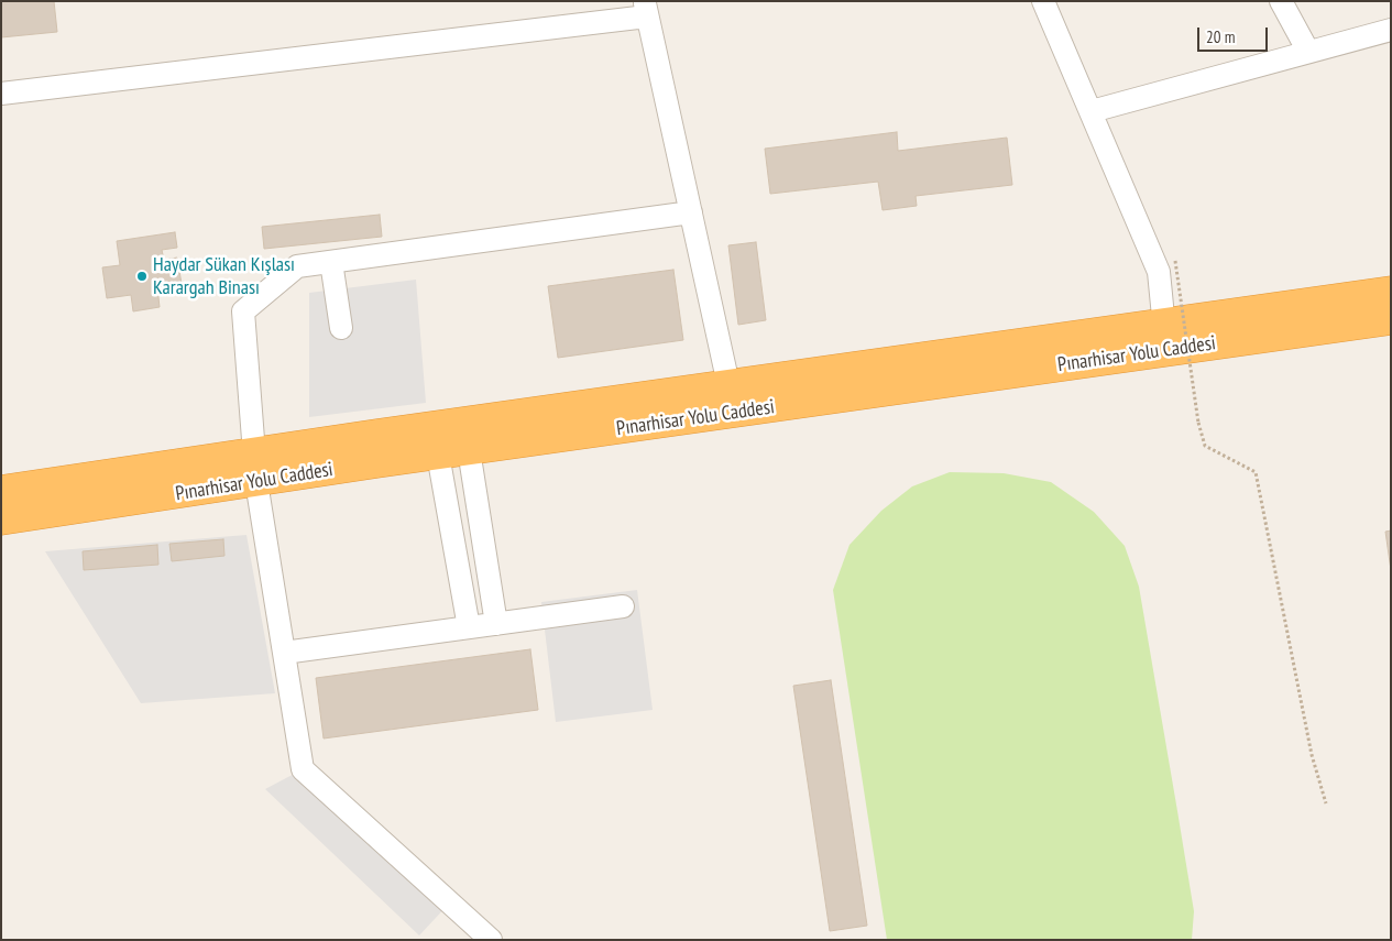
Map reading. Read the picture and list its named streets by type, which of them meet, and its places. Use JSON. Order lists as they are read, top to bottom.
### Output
{
  "streets": {
    "highway": ["Pınarhisar Yolu Caddesi"]
  },
  "places": ["Haydar Sükan Kışlası Karargah Binası"],
  "scale_bar": "20 m"
}
